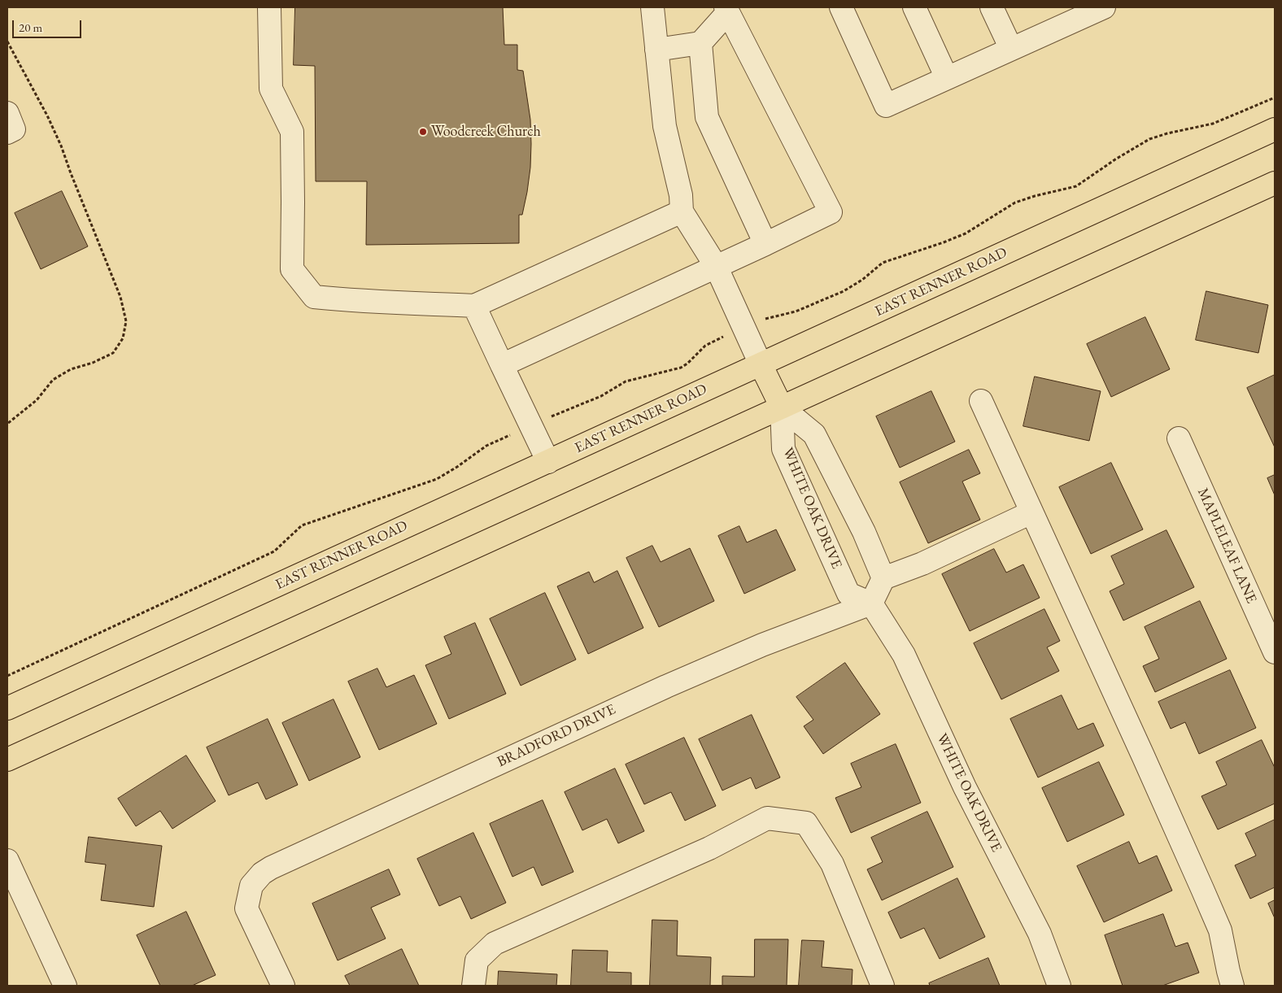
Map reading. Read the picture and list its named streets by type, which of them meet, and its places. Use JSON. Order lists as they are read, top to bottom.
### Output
{
  "streets": {
    "main road": ["EAST RENNER ROAD"],
    "street": ["WHITE OAK DRIVE", "MAPLELEAF LANE", "BRADFORD DRIVE"]
  },
  "crossings": [
    ["WHITE OAK DRIVE", "BRADFORD DRIVE"]
  ],
  "places": ["Woodcreek Church"],
  "scale_bar": "20 m"
}
